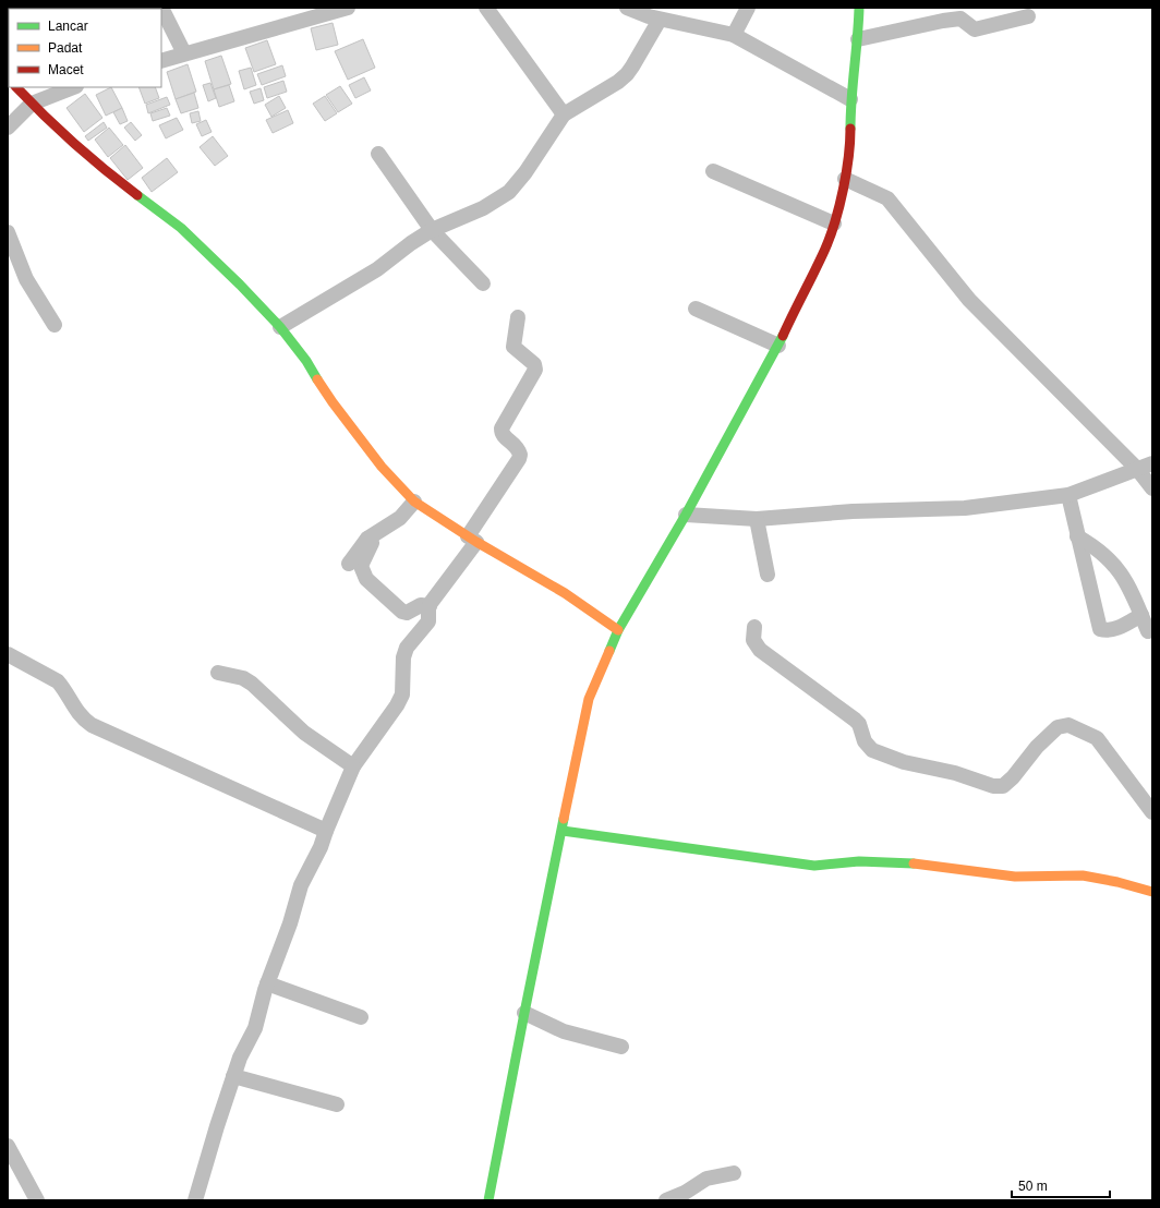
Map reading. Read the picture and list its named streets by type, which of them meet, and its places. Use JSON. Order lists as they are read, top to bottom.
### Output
{
  "legend": ["Lancar", "Padat", "Macet"],
  "scale_bar": "50 m"
}
